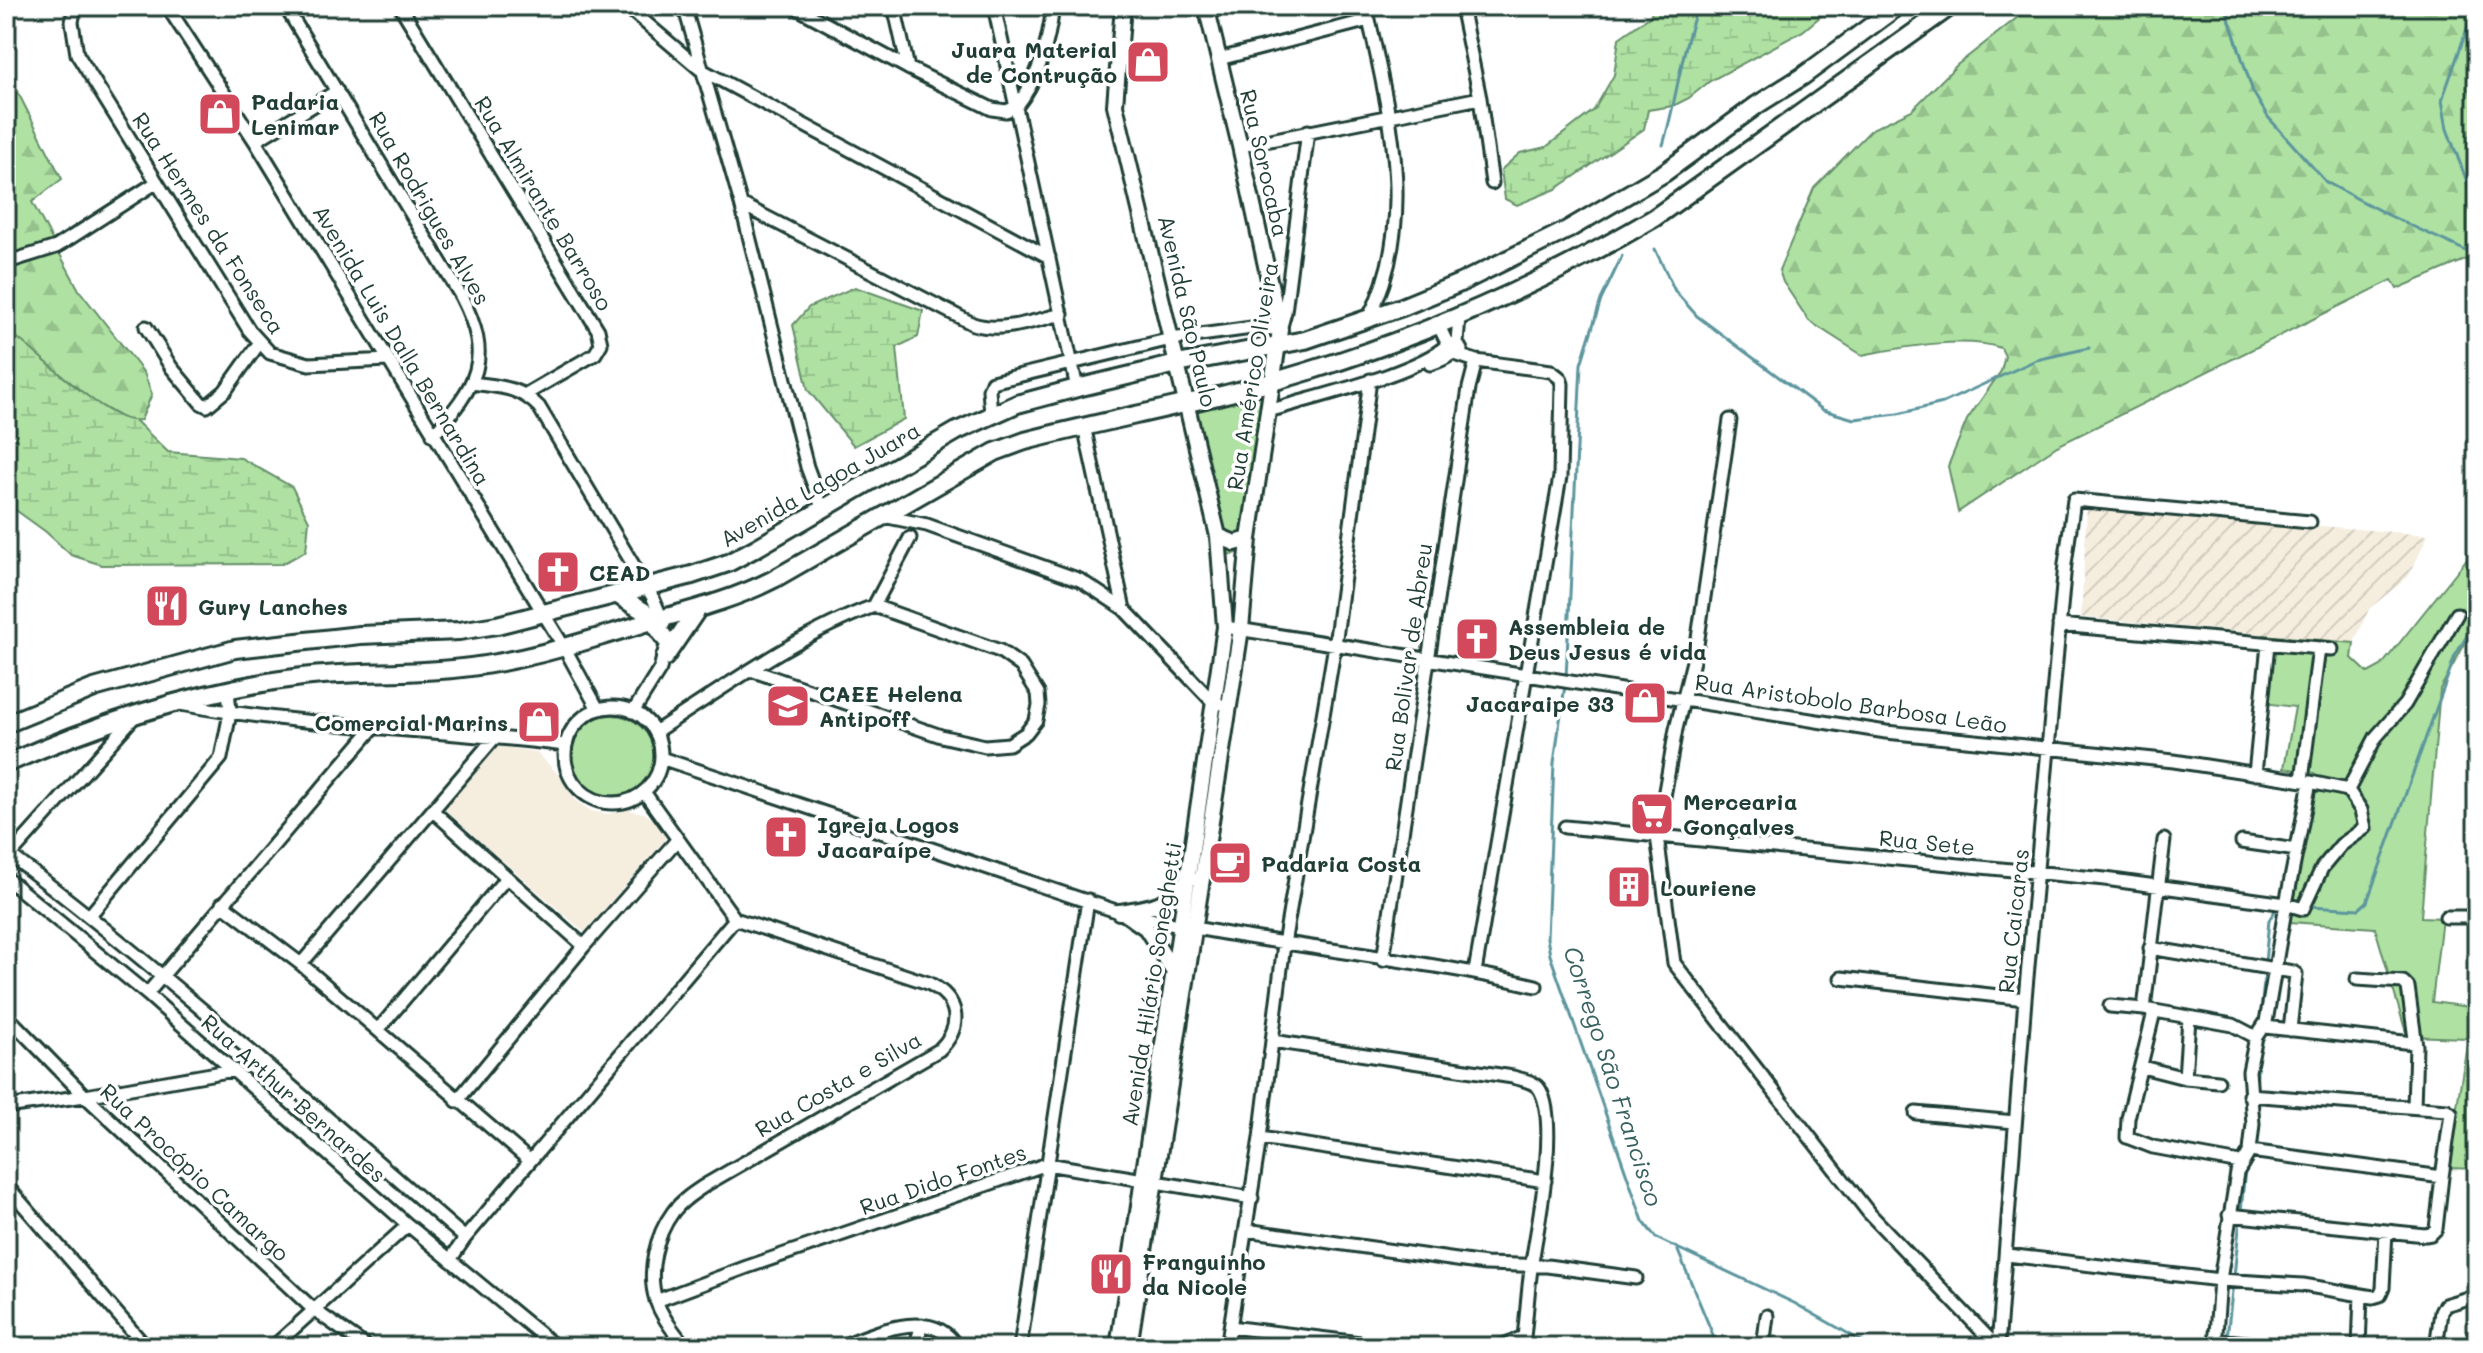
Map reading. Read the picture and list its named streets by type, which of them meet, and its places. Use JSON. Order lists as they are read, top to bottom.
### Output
{
  "streets": {
    "main road": ["Avenida Lagoa Juara"],
    "street": [
      "Rua Sorocaba",
      "Rua Almirante Barroso",
      "Rua Rodrigues Alves",
      "Rua Hermes da Fonseca",
      "Avenida São Paulo",
      "Avenida Luis Dalla Bernardina",
      "Rua Américo Oliveira",
      "Rua Bolivar de Abreu",
      "Rua Aristobolo Barbosa Leão",
      "Rua Sete",
      "Rua Caicaras",
      "Avenida Hilário Soneghetti",
      "Rua Costa e Silva",
      "Rua Arthur Bernardes",
      "Rua Procópio Camargo",
      "Rua Dido Fontes"
    ]
  },
  "crossings": [
    ["Rua Sorocaba", "Rua Américo Oliveira"],
    ["Rua Sorocaba", "Avenida Lagoa Juara"],
    ["Rua Rodrigues Alves", "Avenida Luis Dalla Bernardina"],
    ["Rua Hermes da Fonseca", "Avenida Luis Dalla Bernardina"],
    ["Avenida São Paulo", "Rua Américo Oliveira"],
    ["Avenida São Paulo", "Avenida Lagoa Juara"],
    ["Avenida São Paulo", "Rua Aristobolo Barbosa Leão"],
    ["Avenida São Paulo", "Avenida Hilário Soneghetti"],
    ["Avenida Luis Dalla Bernardina", "Avenida Lagoa Juara"],
    ["Rua Américo Oliveira", "Avenida Lagoa Juara"],
    ["Rua Américo Oliveira", "Rua Aristobolo Barbosa Leão"],
    ["Rua Américo Oliveira", "Avenida Hilário Soneghetti"],
    ["Rua Bolivar de Abreu", "Rua Aristobolo Barbosa Leão"],
    ["Rua Aristobolo Barbosa Leão", "Rua Caicaras"],
    ["Rua Aristobolo Barbosa Leão", "Avenida Hilário Soneghetti"],
    ["Rua Sete", "Rua Caicaras"],
    ["Avenida Hilário Soneghetti", "Rua Dido Fontes"],
    ["Rua Costa e Silva", "Rua Dido Fontes"]
  ],
  "water": ["Corrego São Francisco"],
  "places": {
    "shop": [
      "Juara Material de Contrução",
      "Padaria Lenimar",
      "Jacaraipe 33",
      "Comercial Marins"
    ],
    "church": ["CEAD", "Assembleia de Deus Jesus é vida", "Igreja Logos Jacaraípe"],
    "restaurant": ["Gury Lanches", "Franguinho da Nicole"],
    "school or university": ["CAEE Helena Antipoff"],
    "supermarket": ["Mercearia Gonçalves"],
    "cafe": ["Padaria Costa"],
    "building": ["Louriene"]
  }
}
